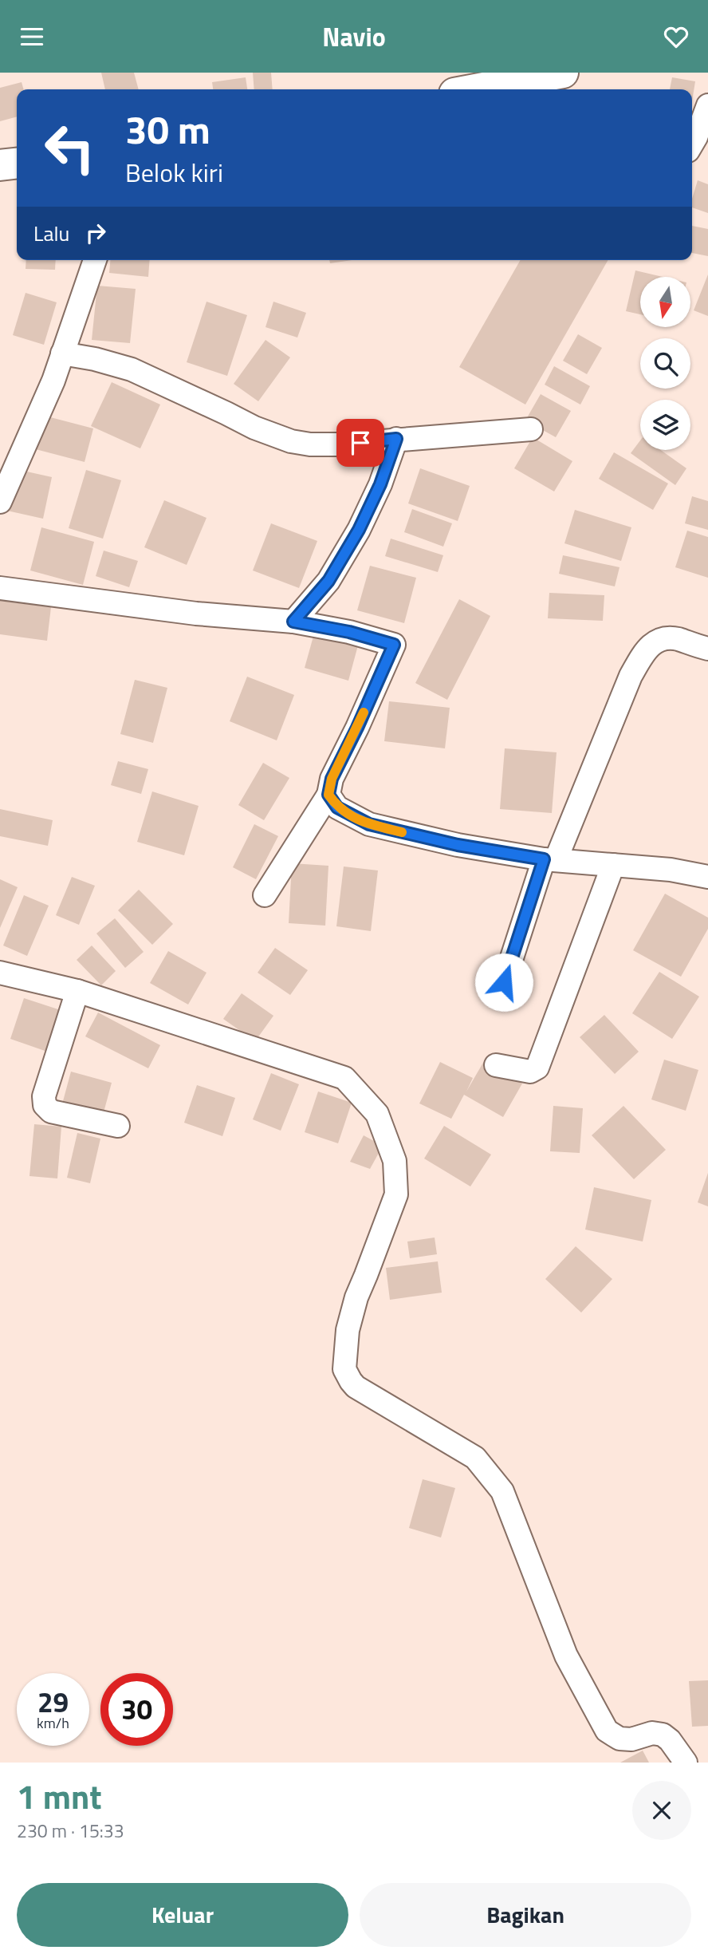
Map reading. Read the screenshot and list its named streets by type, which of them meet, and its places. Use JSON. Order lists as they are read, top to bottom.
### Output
{
  "north": "bottom",
  "page": {
    "header": "Navio",
    "turn": ["30 m", "Belok kiri"],
    "then": "Lalu",
    "speed": "29 km/h",
    "limit": "30",
    "heading": ["1 mnt", "230 m · 15:33"],
    "buttons": ["Keluar", "Bagikan"]
  }
}
